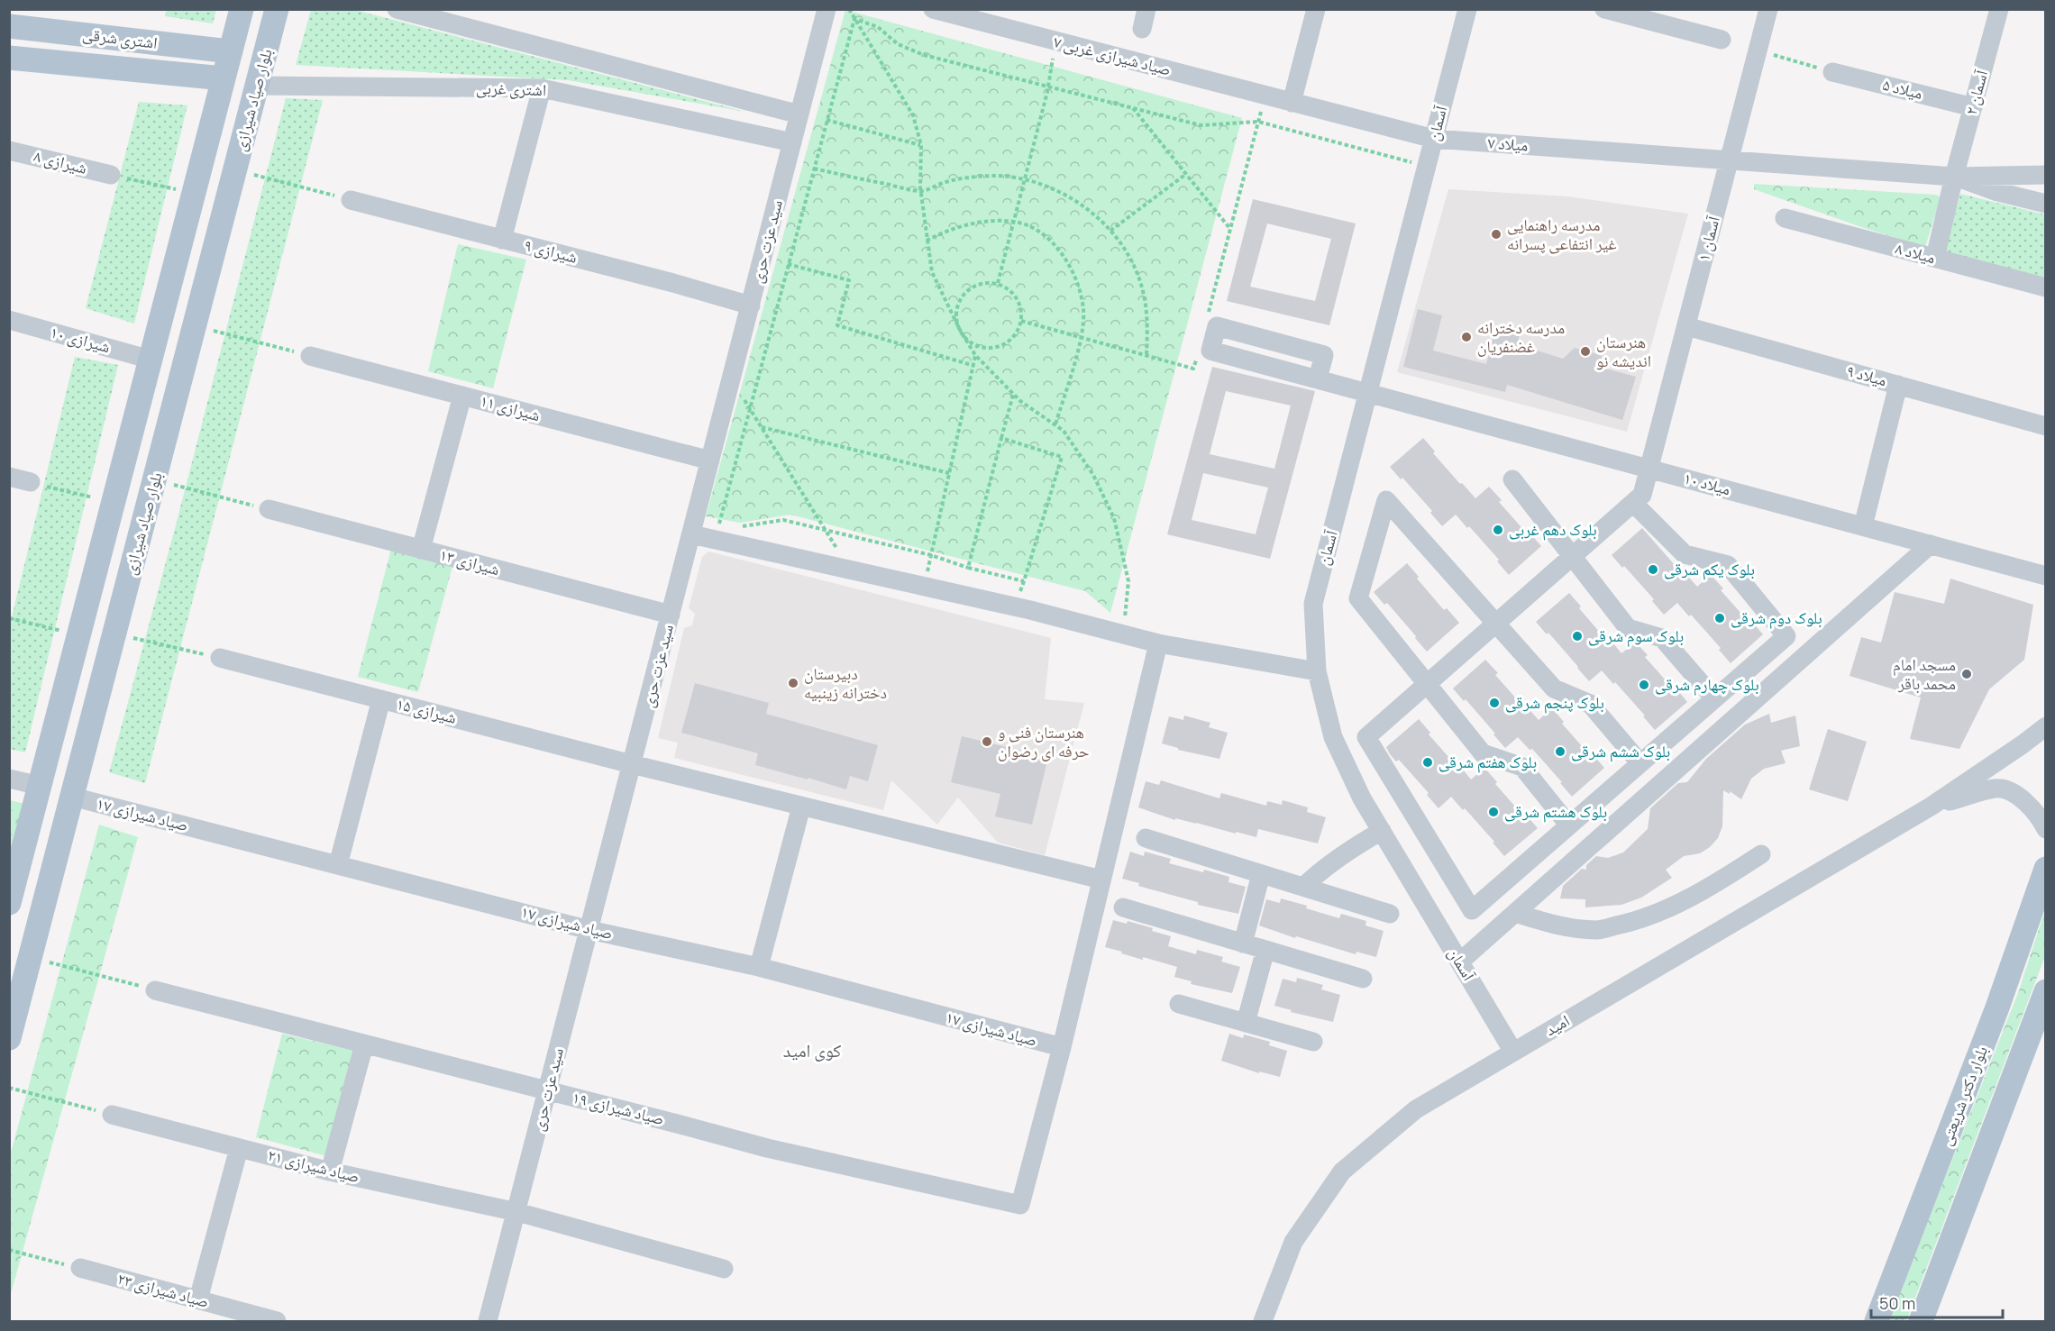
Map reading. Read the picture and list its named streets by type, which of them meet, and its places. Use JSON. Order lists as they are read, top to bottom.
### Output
{
  "streets": {
    "main road": ["اشتری شرقی", "بلوار صیاد شیرازی", "بلوار دکتر شریعتی"],
    "street": [
      "صیاد شیرازی غربی ۷",
      "اشتری غربی",
      "میلاد ۵",
      "آسمان ۲",
      "آسمان",
      "میلاد ۷",
      "شیرازی ۸",
      "آسمان ۱",
      "سید عزت حری",
      "شیرازی ۹",
      "میلاد ۸",
      "شیرازی ۱۰",
      "میلاد ۹",
      "شیرازی ۱۱",
      "میلاد ۱۰",
      "شیرازی ۱۳",
      "شیرازی ۱۵",
      "صیاد شیرازی ۱۷",
      "امید",
      "صیاد شیرازی ۱۹",
      "صیاد شیرازی ۲۱",
      "صیاد شیرازی ۲۳"
    ]
  },
  "crossings": [
    ["اشتری شرقی", "بلوار صیاد شیرازی"],
    ["صیاد شیرازی غربی ۷", "میلاد ۷"],
    ["اشتری غربی", "بلوار صیاد شیرازی"],
    ["اشتری غربی", "سید عزت حری"],
    ["میلاد ۵", "آسمان ۲"],
    ["آسمان ۲", "میلاد ۸"],
    ["بلوار صیاد شیرازی", "شیرازی ۱۰"],
    ["بلوار صیاد شیرازی", "صیاد شیرازی ۱۷"],
    ["آسمان", "میلاد ۷"],
    ["آسمان", "میلاد ۱۰"],
    ["آسمان", "امید"],
    ["میلاد ۷", "آسمان ۱"],
    ["آسمان ۱", "میلاد ۹"],
    ["آسمان ۱", "میلاد ۱۰"],
    ["سید عزت حری", "شیرازی ۹"],
    ["سید عزت حری", "شیرازی ۱۱"],
    ["سید عزت حری", "شیرازی ۱۳"],
    ["سید عزت حری", "شیرازی ۱۵"],
    ["سید عزت حری", "صیاد شیرازی ۱۷"],
    ["سید عزت حری", "صیاد شیرازی ۱۹"],
    ["سید عزت حری", "صیاد شیرازی ۲۱"],
    ["صیاد شیرازی ۱۷", "صیاد شیرازی ۱۹"]
  ],
  "districts": ["کوی امید"],
  "places": [
    "مدرسه راهنمایی غیر انتفاعی پسرانه",
    "مدرسه دخترانه غضنفریان",
    "هنرستان اندیشه نو",
    "بلوک دهم غربی",
    "بلوک یکم شرقی",
    "بلوک دوم شرقی",
    "بلوک سوم شرقی",
    "مسجد امام محمد باقر",
    "دبیرستان دخترانه زینبیه",
    "بلوک چهارم شرقی",
    "بلوک پنجم شرقی",
    "هنرستان فنی و حرفه ای رضوان",
    "بلوک ششم شرقی",
    "بلوک هفتم شرقی",
    "بلوک هشتم شرقی"
  ],
  "scale_bar": "50 m"
}
